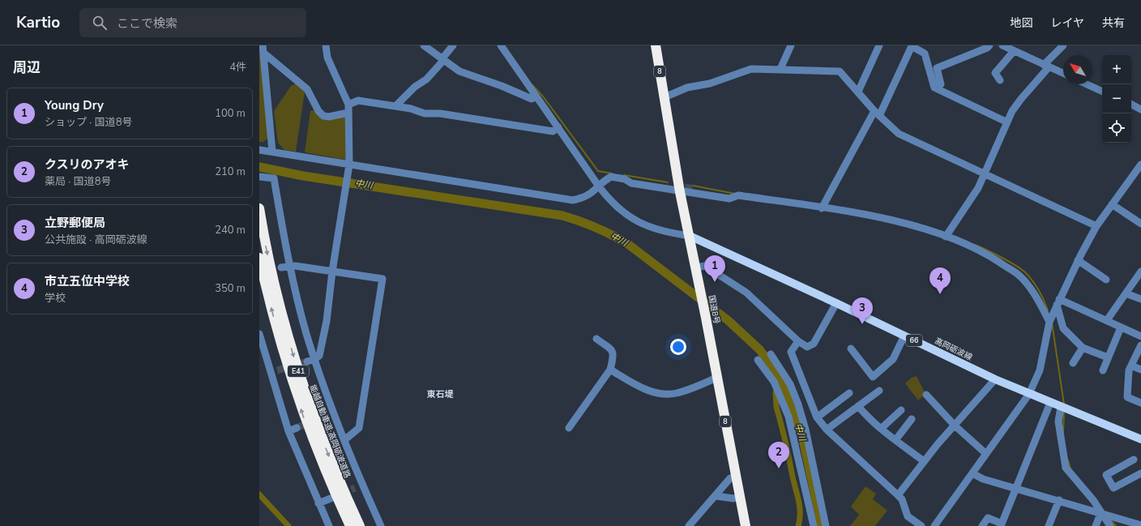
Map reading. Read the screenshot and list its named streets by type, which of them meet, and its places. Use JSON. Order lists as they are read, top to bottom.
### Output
{
  "streets": {
    "highway": [
      "8",
      "国道8号",
      "E41",
      "能越自動車道;高岡砺波道路"
    ],
    "main road": ["66", "高岡砺波線"]
  },
  "crossings": [
    ["国道8号", "高岡砺波線"]
  ],
  "districts": ["東石堤"],
  "water": ["中川"],
  "north": "top left",
  "page": {
    "header": "Kartio",
    "search": "ここで検索",
    "nav": ["地図", "レイヤ", "共有"],
    "heading": ["周辺", "4件"],
    "map_buttons": ["+", "−"],
    "list": [
      {
        "mark": "1",
        "name": "Young Dry",
        "note": "ショップ · 国道8号",
        "value": "100 m"
      },
      {
        "mark": "2",
        "name": "クスリのアオキ",
        "note": "薬局 · 国道8号",
        "value": "210 m"
      },
      {
        "mark": "3",
        "name": "立野郵便局",
        "note": "公共施設 · 高岡砺波線",
        "value": "240 m"
      },
      {
        "mark": "4",
        "name": "市立五位中学校",
        "note": "学校",
        "value": "350 m"
      }
    ],
    "pins": [
      "1",
      "4",
      "3",
      "2"
    ]
  }
}
